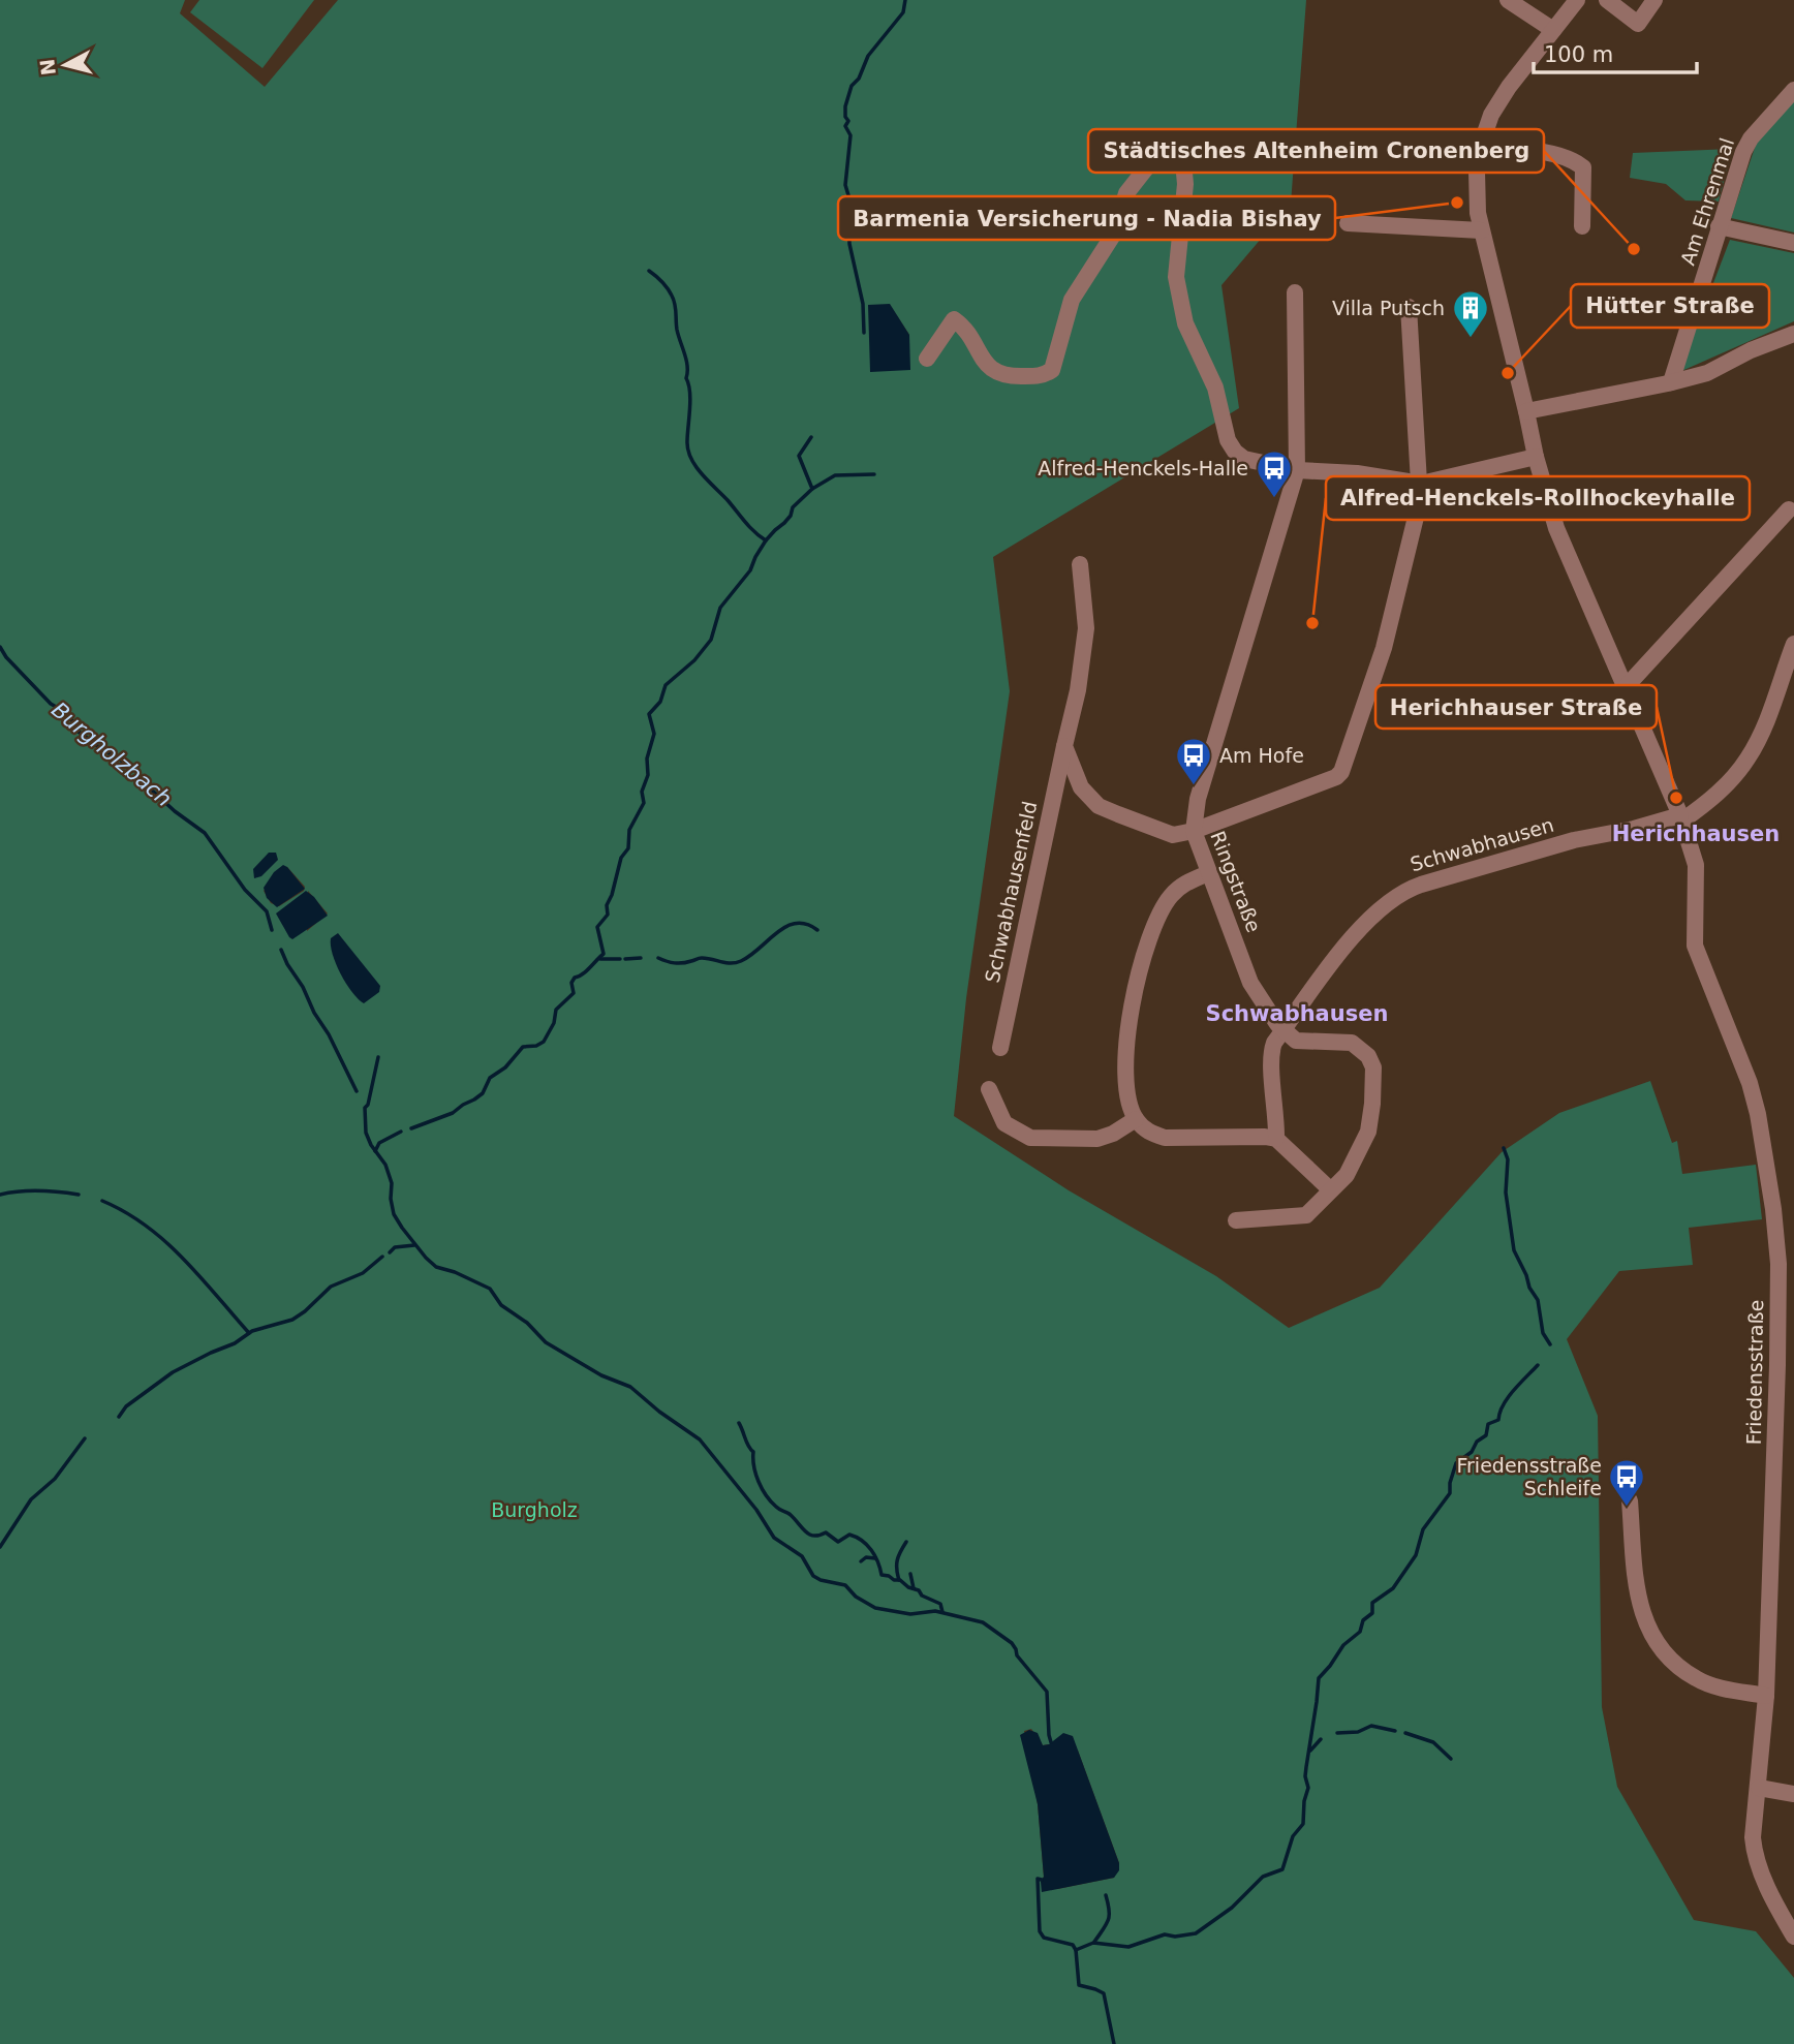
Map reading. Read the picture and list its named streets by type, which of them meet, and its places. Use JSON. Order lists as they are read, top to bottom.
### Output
{
  "streets": {
    "street": [
      "Am Ehrenmal",
      "Schwabhausen",
      "Ringstraße",
      "Schwabhausenfeld",
      "Friedensstraße"
    ]
  },
  "crossings": [
    ["Schwabhausen", "Ringstraße"],
    ["Schwabhausen", "Friedensstraße"]
  ],
  "districts": ["Herichhausen", "Schwabhausen"],
  "water": ["Burgholzbach"],
  "parks": ["Burgholz"],
  "places": {
    "other": [
      "Barmenia Versicherung - Nadia Bishay",
      "Städtisches Altenheim Cronenberg",
      "Hütter Straße",
      "Alfred-Henckels-Rollhockeyhalle",
      "Herichhauser Straße"
    ],
    "building": ["Villa Putsch"],
    "bus stop": ["Alfred-Henckels-Halle", "Am Hofe", "Friedensstraße Schleife"]
  },
  "scale_bar": "100 m",
  "north": "left"
}
